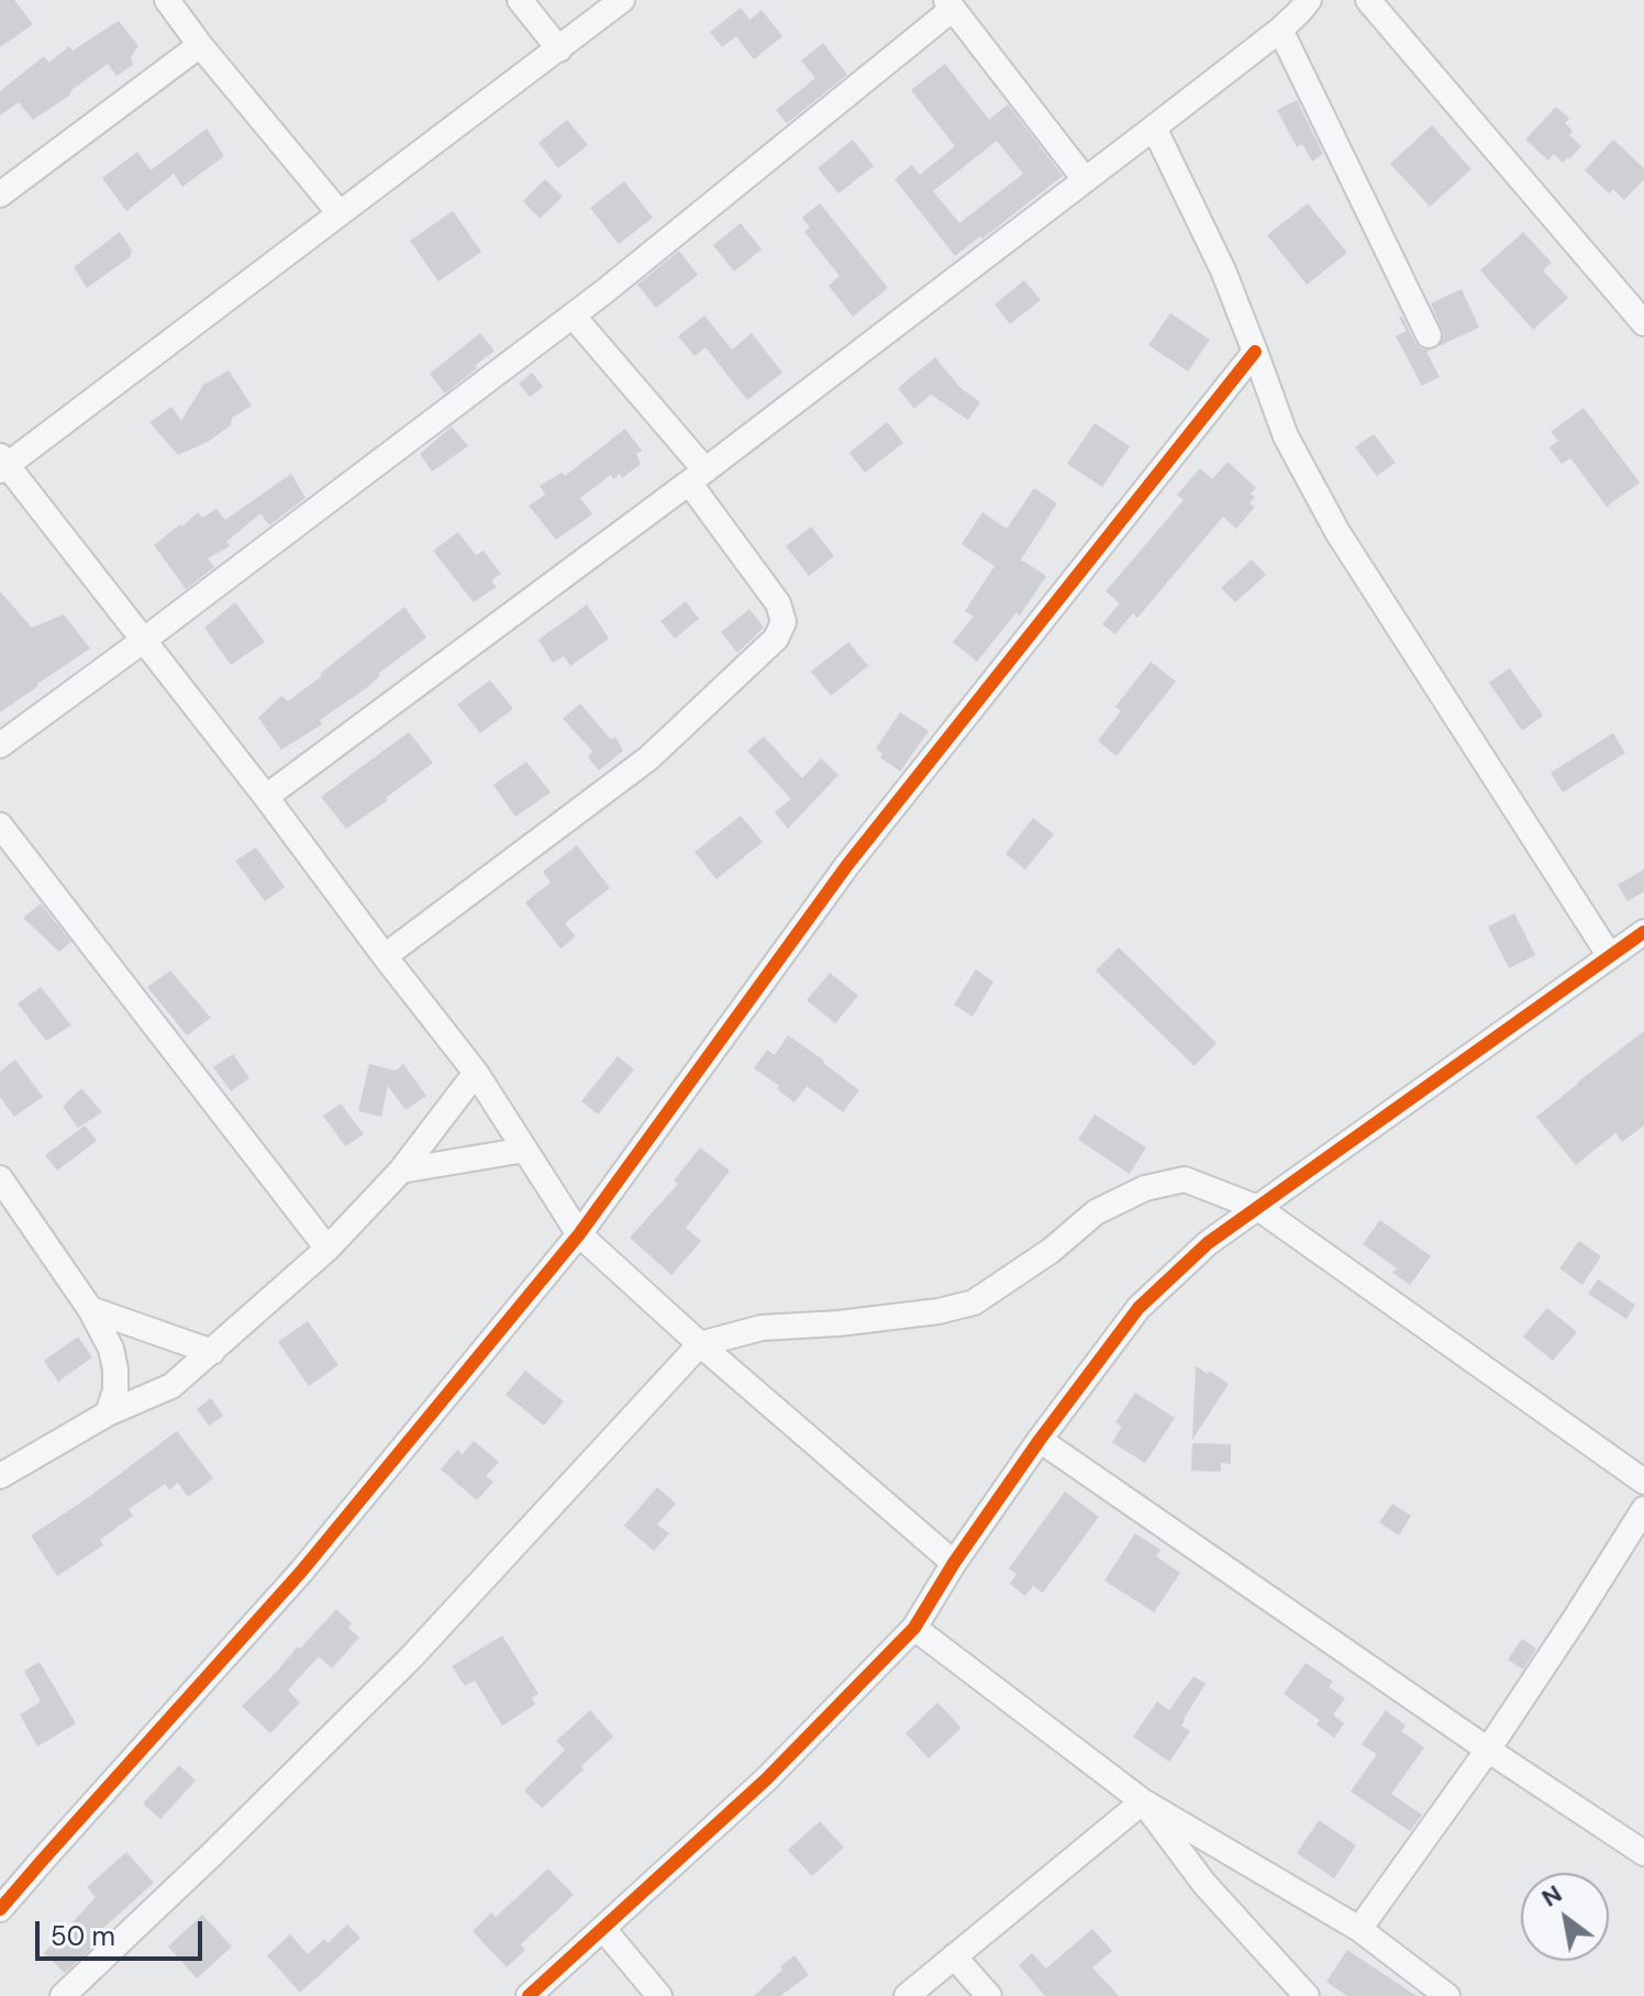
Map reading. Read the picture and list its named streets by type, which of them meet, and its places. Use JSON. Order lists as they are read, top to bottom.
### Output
{
  "scale_bar": "50 m",
  "north": "top left"
}
